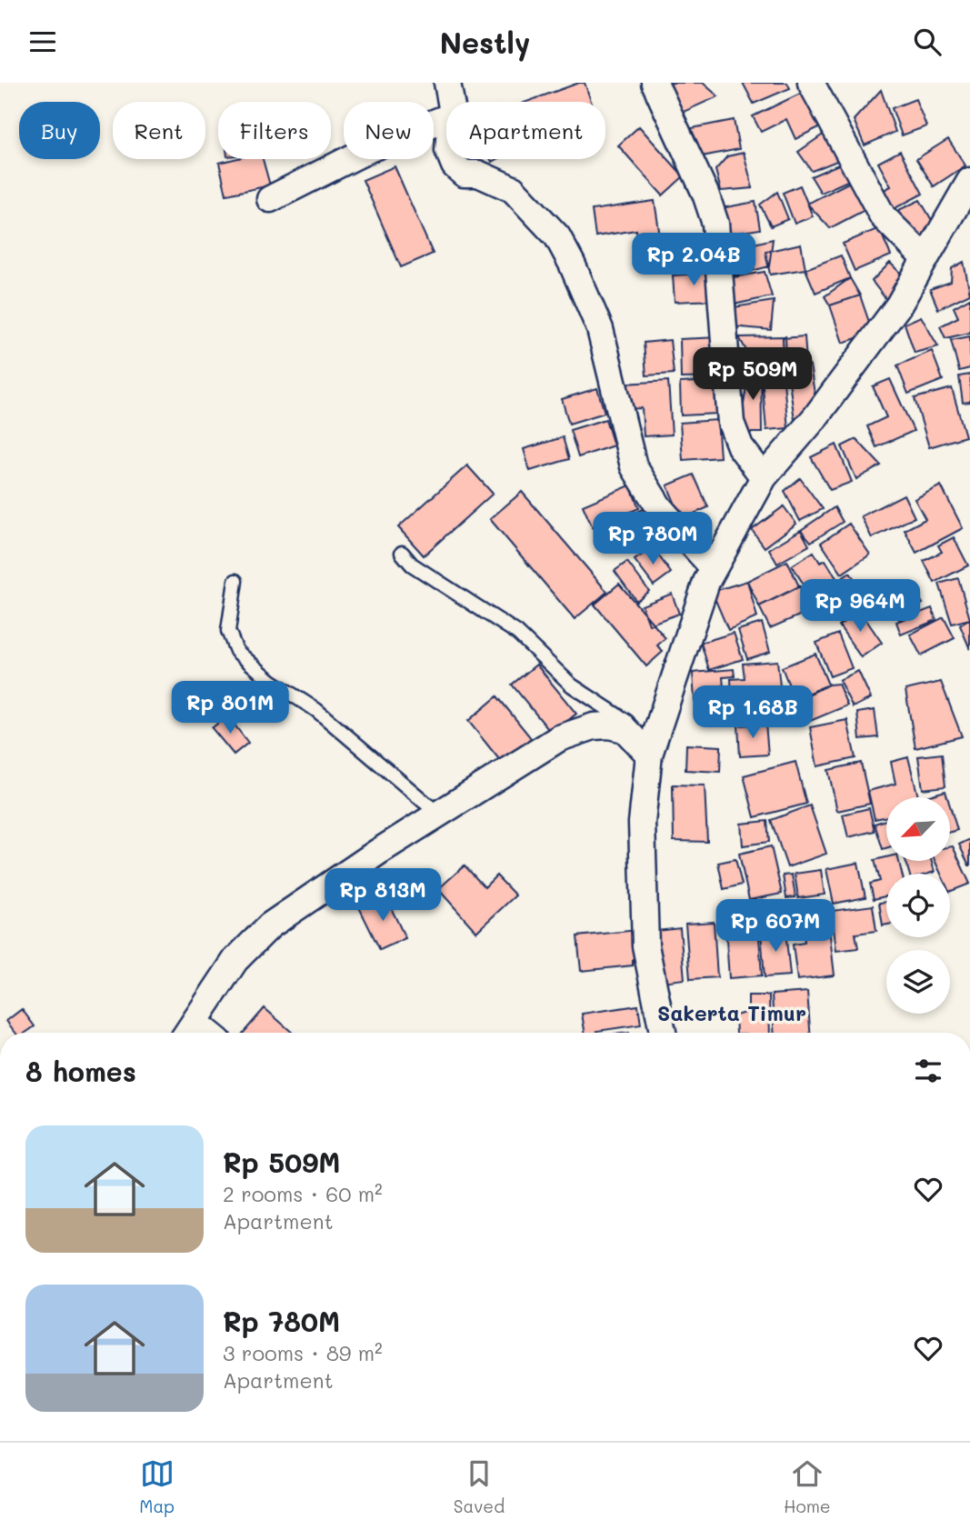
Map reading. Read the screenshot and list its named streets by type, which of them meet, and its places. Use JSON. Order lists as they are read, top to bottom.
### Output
{
  "districts": ["Sakerta Timur"],
  "north": "bottom left",
  "page": {
    "header": "Nestly",
    "chip": [
      "Buy",
      "Rent",
      "Filters",
      "New",
      "Apartment"
    ],
    "price": [
      "Rp 2.04B",
      "Rp 509M",
      "Rp 780M",
      "Rp 964M",
      "Rp 801M",
      "Rp 1.68B",
      "Rp 813M",
      "Rp 607M"
    ],
    "heading": "8 homes",
    "list": [
      {
        "name": "Rp 509M",
        "note": "2 rooms · 60 m² · Apartment"
      },
      {
        "name": "Rp 780M",
        "note": "3 rooms · 89 m² · Apartment"
      }
    ],
    "tabs": ["Map", "Saved", "Home"]
  }
}
